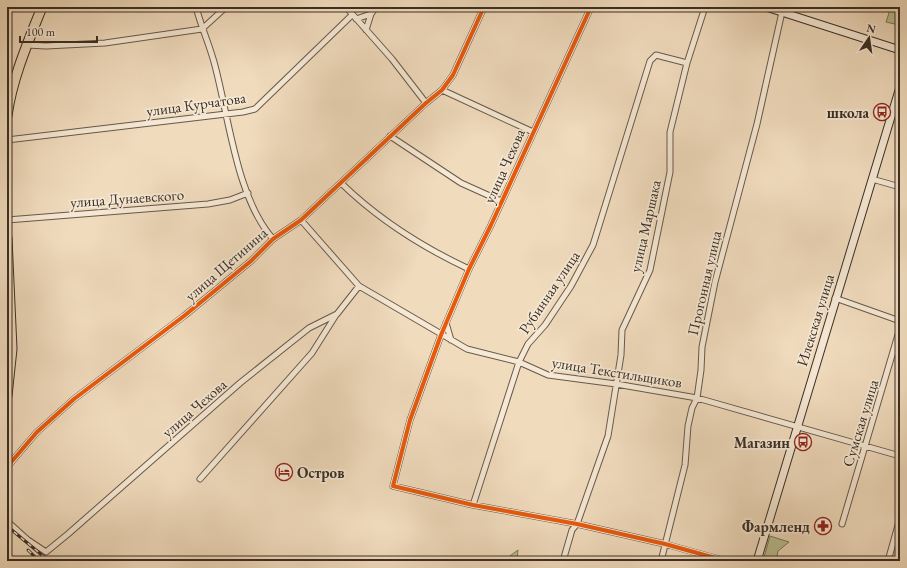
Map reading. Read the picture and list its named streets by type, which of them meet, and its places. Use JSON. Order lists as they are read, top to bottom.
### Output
{
  "streets": {
    "street": [
      "улица Курчатова",
      "улица Чехова",
      "улица Дунаевского",
      "улица Маршака",
      "улица Щетинина",
      "Прогонная улица",
      "Рубинная улица",
      "Илекская улица",
      "улица Текстильщиков",
      "Сумская улица"
    ]
  },
  "crossings": [
    ["улица Чехова", "Рубинная улица"],
    ["улица Чехова", "улица Текстильщиков"],
    ["улица Маршака", "Рубинная улица"],
    ["улица Маршака", "улица Текстильщиков"],
    ["улица Щетинина", "улица Текстильщиков"],
    ["Прогонная улица", "улица Текстильщиков"],
    ["Рубинная улица", "улица Текстильщиков"],
    ["Илекская улица", "улица Текстильщиков"],
    ["улица Текстильщиков", "Сумская улица"]
  ],
  "places": {
    "bus stop": ["школа", "Магазин"],
    "hotel": ["Остров"],
    "pharmacy": ["Фармленд"]
  },
  "scale_bar": "100 m",
  "north": "top"
}
